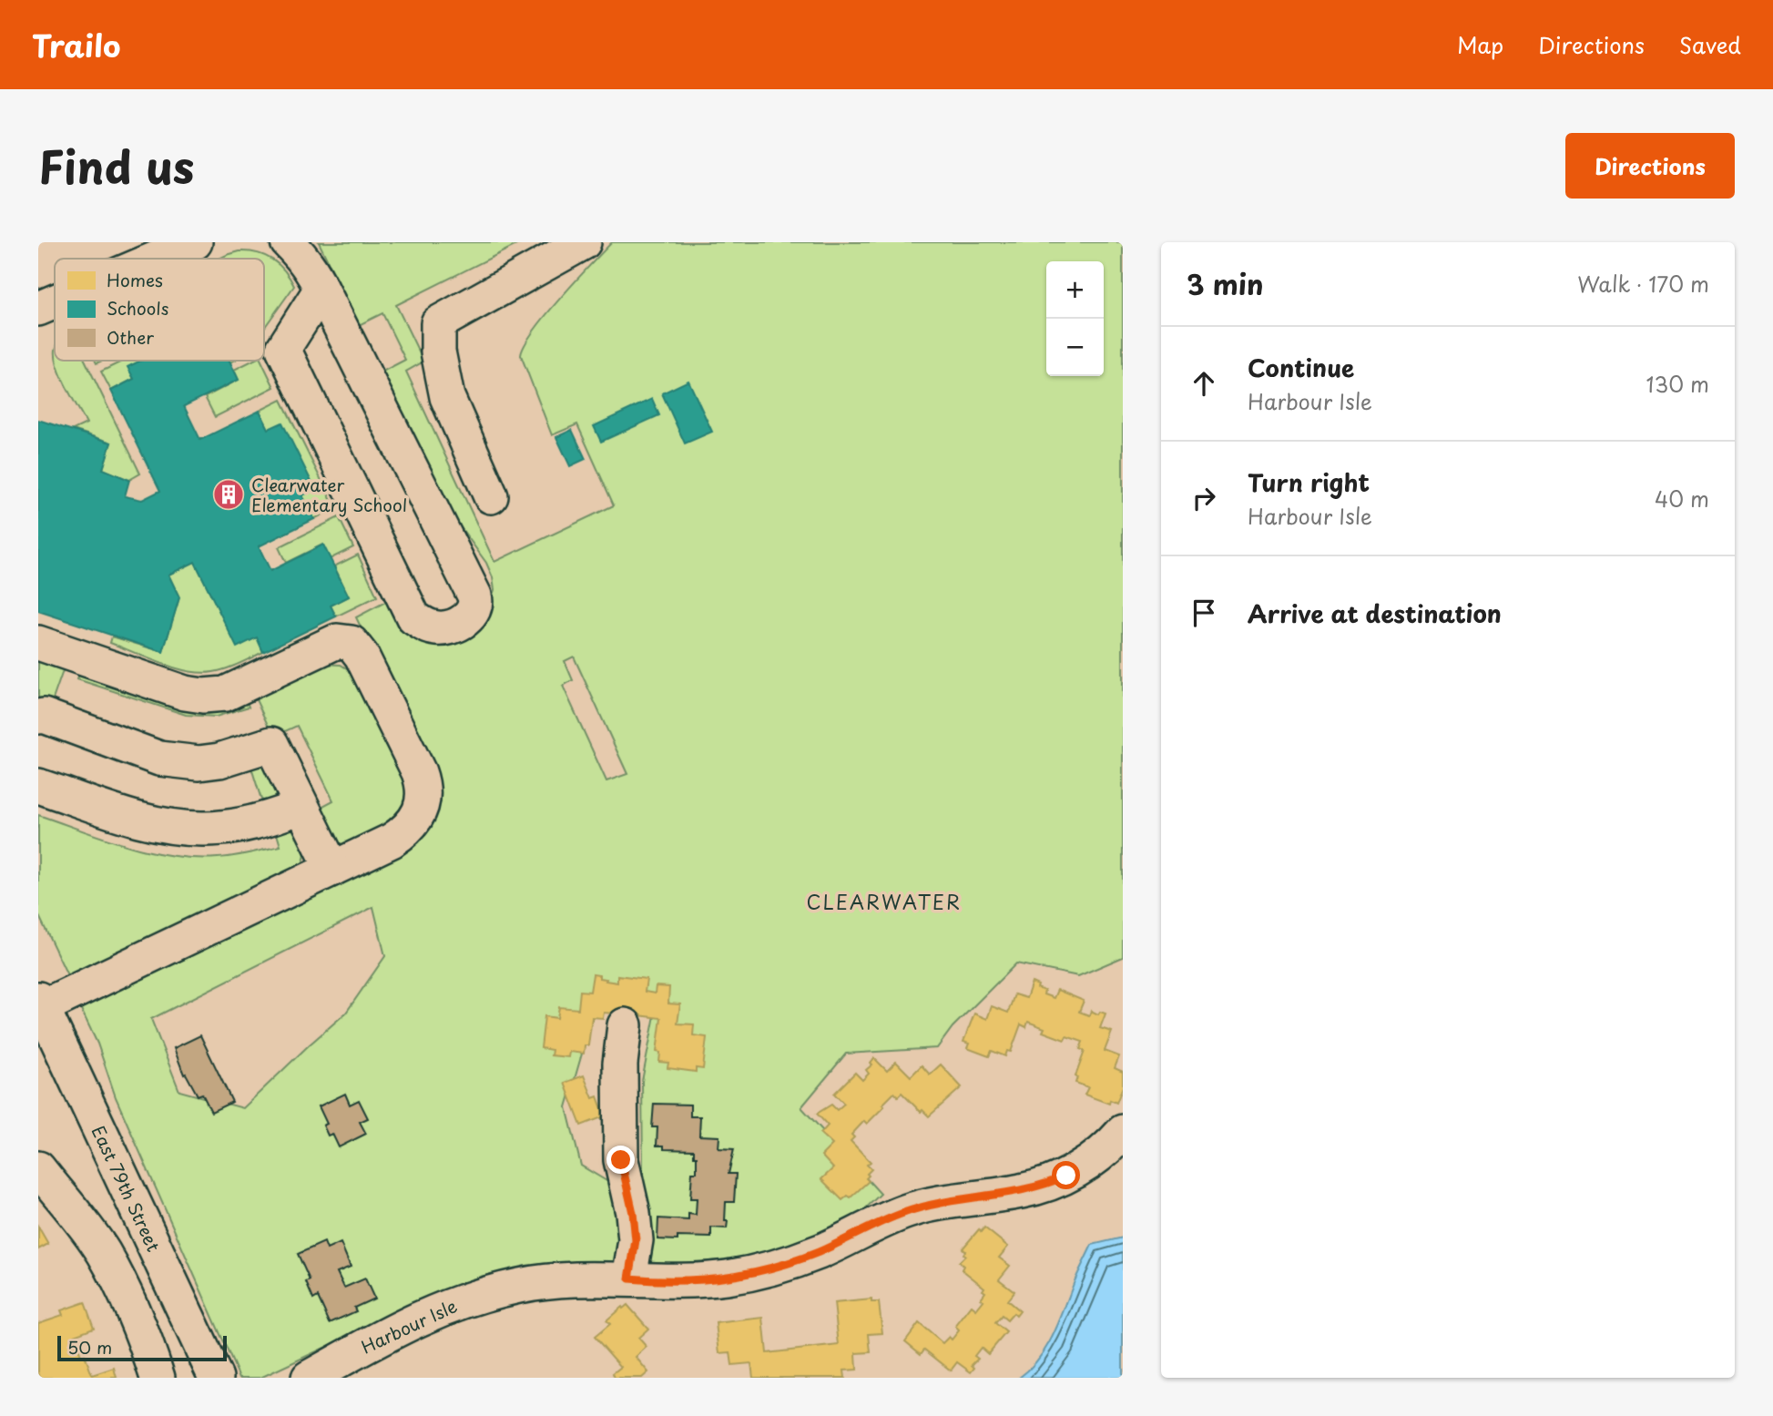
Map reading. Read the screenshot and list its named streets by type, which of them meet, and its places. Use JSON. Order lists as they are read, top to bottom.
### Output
{
  "streets": {
    "street": ["East 79th Street", "Harbour Isle"]
  },
  "districts": ["CLEARWATER"],
  "places": {
    "building": ["Clearwater Elementary School"]
  },
  "legend": ["Homes", "Schools", "Other"],
  "scale_bar": "50 m",
  "page": {
    "header": "Trailo",
    "nav": ["Map", "Directions", "Saved"],
    "title": "Find us",
    "buttons": "Directions",
    "heading": ["3 min", "Walk · 170 m"],
    "map_buttons": ["+", "−"],
    "list": [
      ["Continue", "Harbour Isle", "130 m"],
      ["Turn right", "Harbour Isle", "40 m"],
      "Arrive at destination"
    ],
    "scale": "50 m"
  }
}
